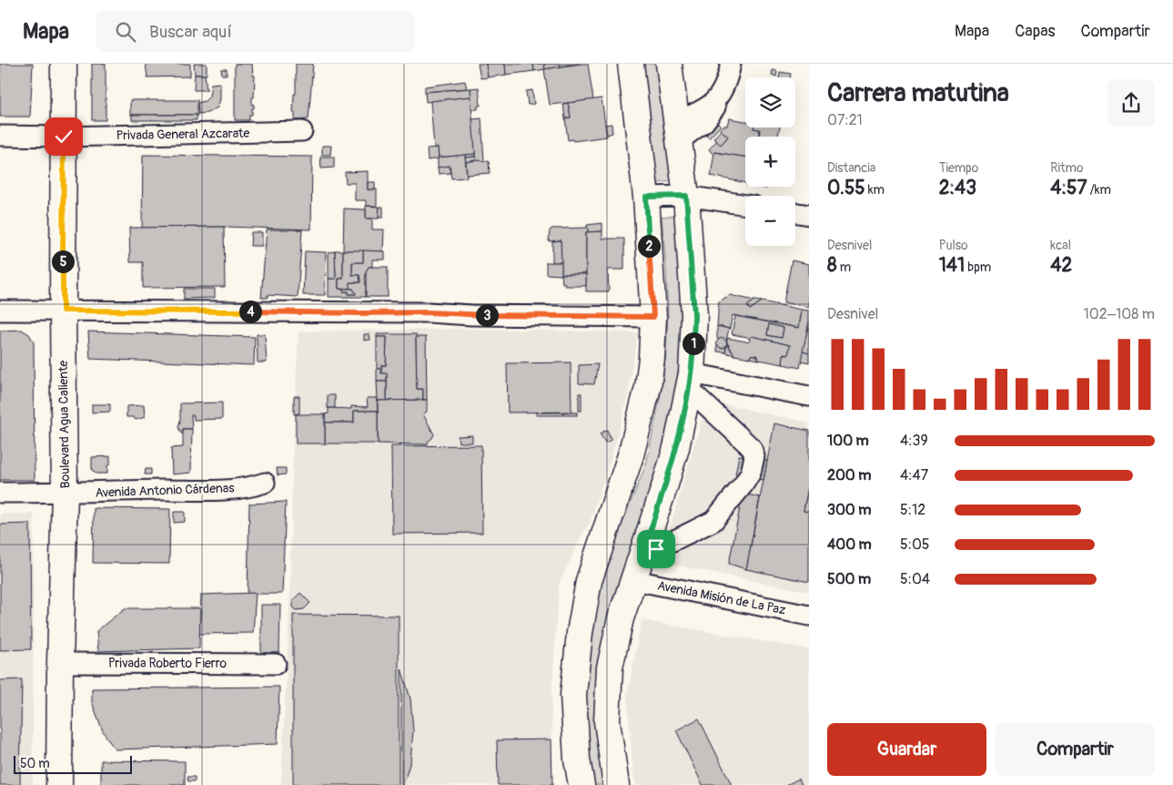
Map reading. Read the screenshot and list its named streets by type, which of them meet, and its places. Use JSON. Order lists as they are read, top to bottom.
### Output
{
  "streets": {
    "main road": ["Boulevard Agua Caliente"],
    "street": [
      "Privada General Azcarate",
      "Avenida Antonio Cárdenas",
      "Avenida Misión de La Paz",
      "Privada Roberto Fierro"
    ]
  },
  "crossings": [
    ["Privada General Azcarate", "Boulevard Agua Caliente"],
    ["Boulevard Agua Caliente", "Avenida Antonio Cárdenas"],
    ["Boulevard Agua Caliente", "Privada Roberto Fierro"]
  ],
  "scale_bar": "50 m",
  "page": {
    "header": "Mapa",
    "search": "Buscar aquí",
    "nav": ["Mapa", "Capas", "Compartir"],
    "heading": ["Carrera matutina", "07:21"],
    "map_buttons": ["+", "−"],
    "stats": [
      ["Distancia", "0.55 km"],
      ["Tiempo", "2:43"],
      ["Ritmo", "4:57 /km"],
      ["Desnivel", "8 m"],
      ["Pulso", "141 bpm"],
      ["kcal", "42"]
    ],
    "pins": [
      "2",
      "5",
      "4",
      "3",
      "1"
    ],
    "chart": ["Desnivel", "102–108 m"],
    "list": [
      {
        "name": "100 m",
        "note": "4:39"
      },
      {
        "name": "200 m",
        "note": "4:47"
      },
      {
        "name": "300 m",
        "note": "5:12"
      },
      {
        "name": "400 m",
        "note": "5:05"
      },
      {
        "name": "500 m",
        "note": "5:04"
      }
    ],
    "buttons": ["Guardar", "Compartir"],
    "scale": "50 m"
  }
}
